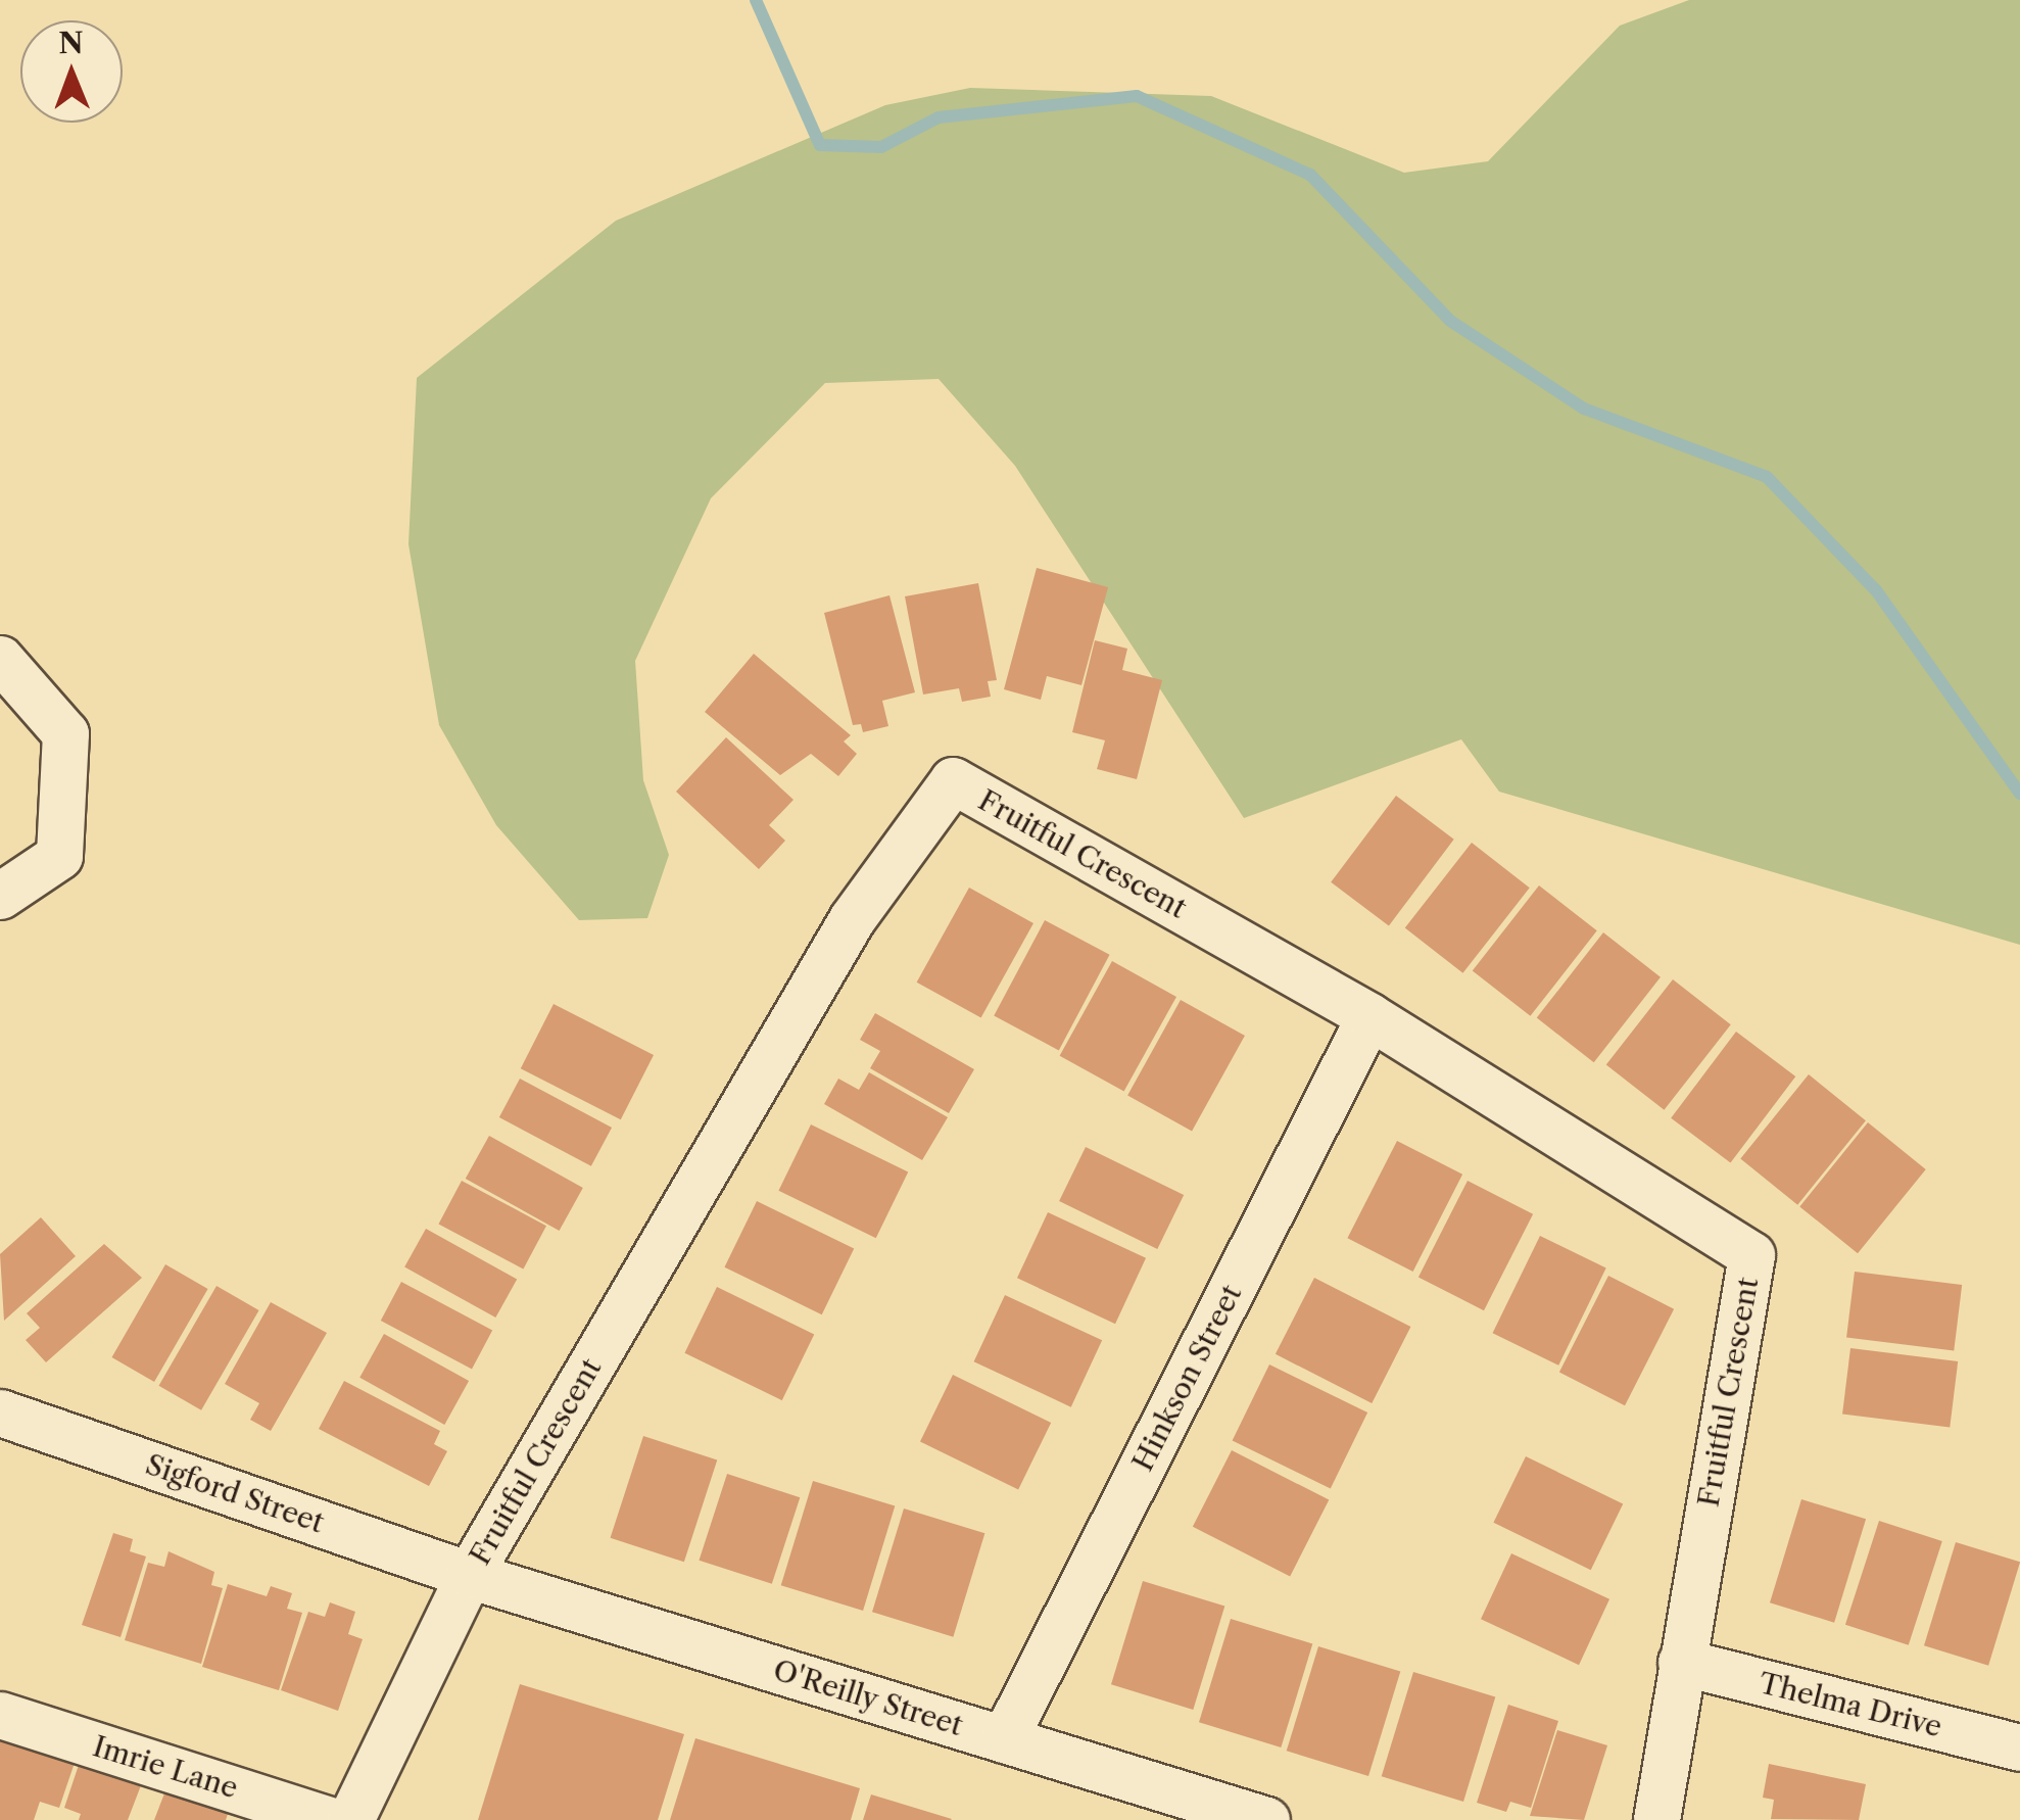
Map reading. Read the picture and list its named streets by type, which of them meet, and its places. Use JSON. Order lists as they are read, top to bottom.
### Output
{
  "streets": {
    "street": [
      "Fruitful Crescent",
      "Hinkson Street",
      "Sigford Street",
      "O'Reilly Street",
      "Thelma Drive",
      "Imrie Lane"
    ]
  },
  "crossings": [
    ["Fruitful Crescent", "Hinkson Street"],
    ["Fruitful Crescent", "Sigford Street"],
    ["Fruitful Crescent", "O'Reilly Street"],
    ["Fruitful Crescent", "Thelma Drive"],
    ["Hinkson Street", "O'Reilly Street"],
    ["Sigford Street", "O'Reilly Street"]
  ],
  "north": "top"
}
